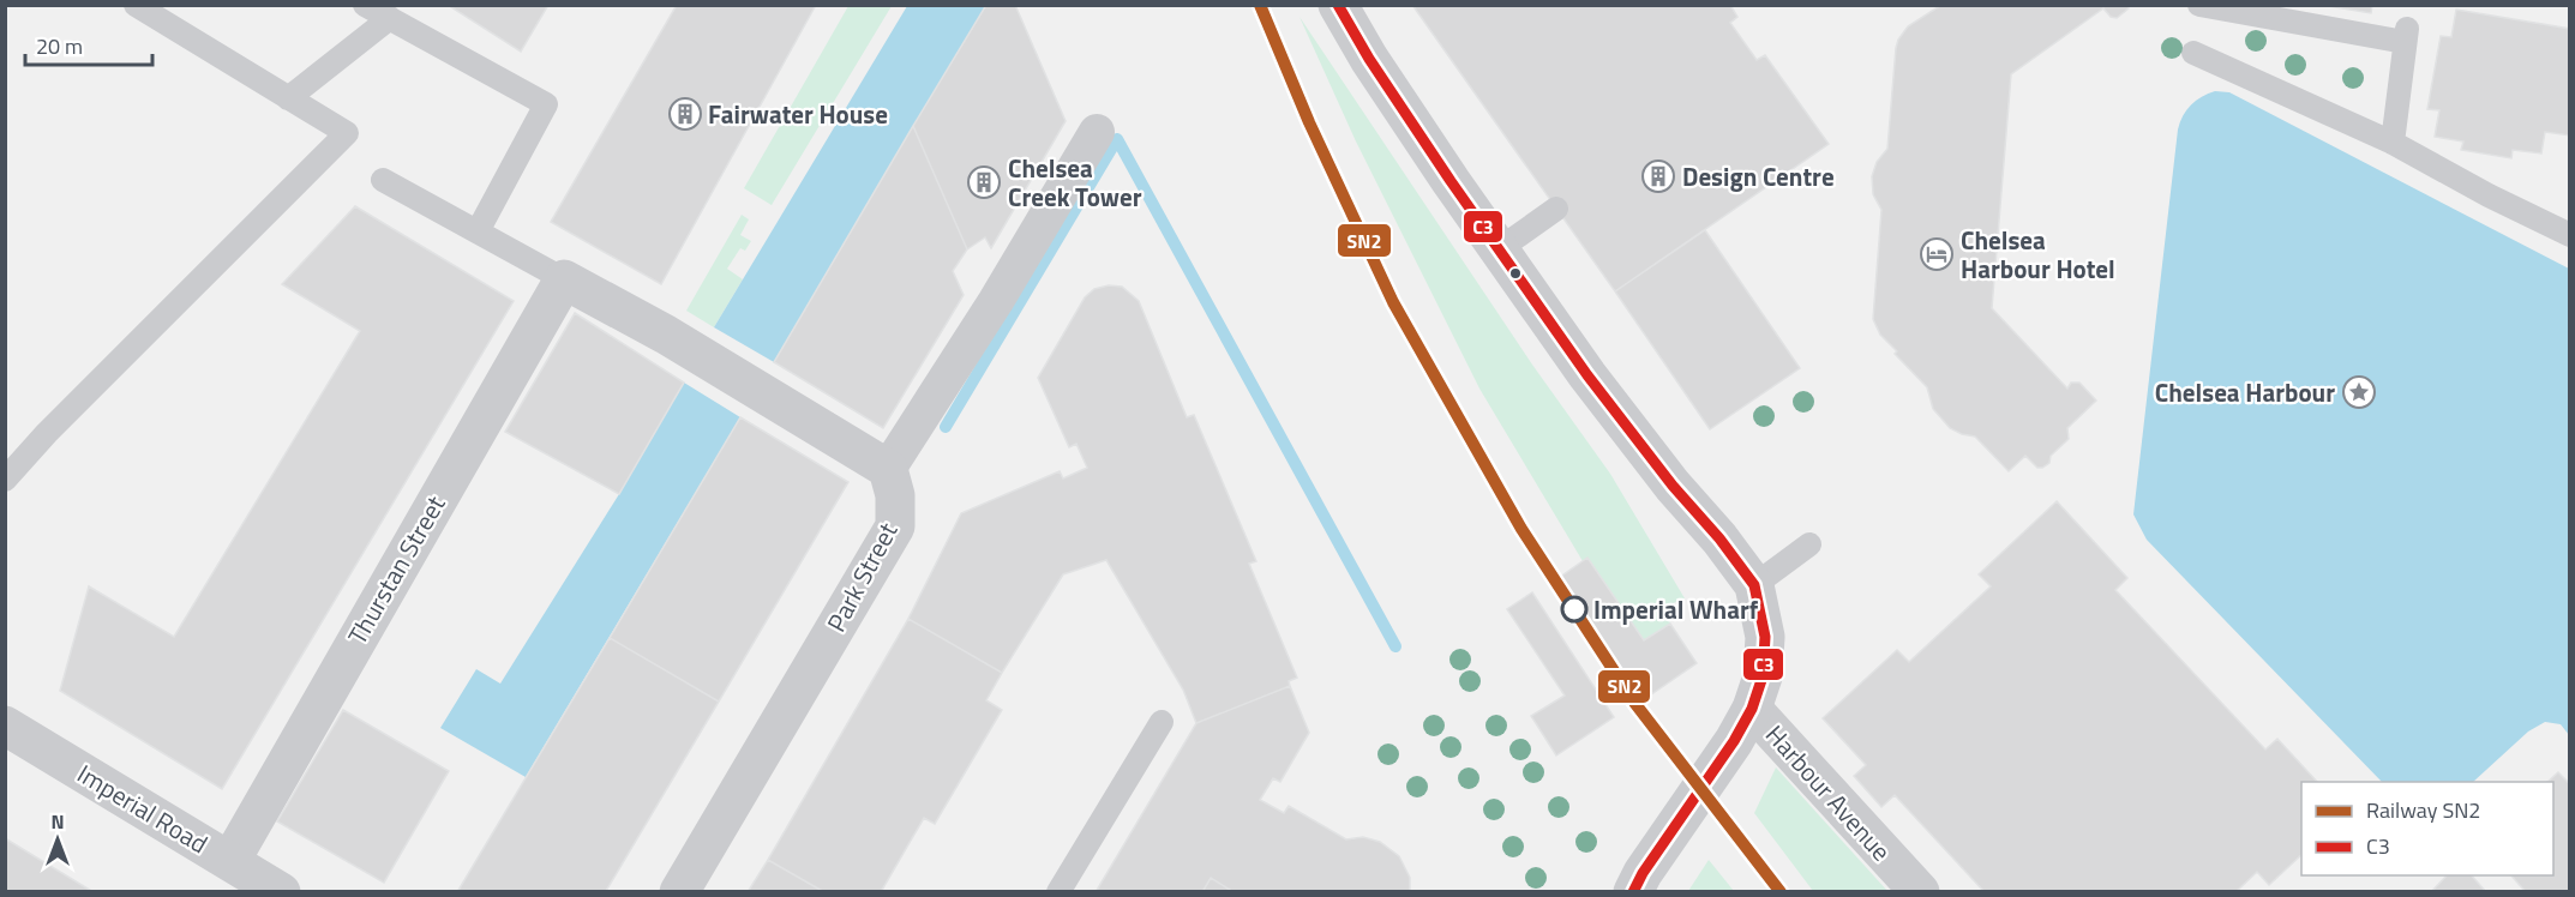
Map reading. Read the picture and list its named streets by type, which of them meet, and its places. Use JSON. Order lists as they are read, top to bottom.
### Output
{
  "streets": {
    "street": [
      "Thurstan Street",
      "Park Street",
      "Harbour Avenue",
      "Imperial Road"
    ]
  },
  "crossings": [
    ["Thurstan Street", "Imperial Road"]
  ],
  "places": {
    "building": ["Fairwater House", "Design Centre", "Chelsea Creek Tower"],
    "hotel": ["Chelsea Harbour Hotel"],
    "place": ["Chelsea Harbour"],
    "other": ["Imperial Wharf"]
  },
  "lines": ["rail line SN2", "transit line C3"],
  "legend": ["Railway SN2", "C3"],
  "scale_bar": "20 m",
  "north": "top"
}
